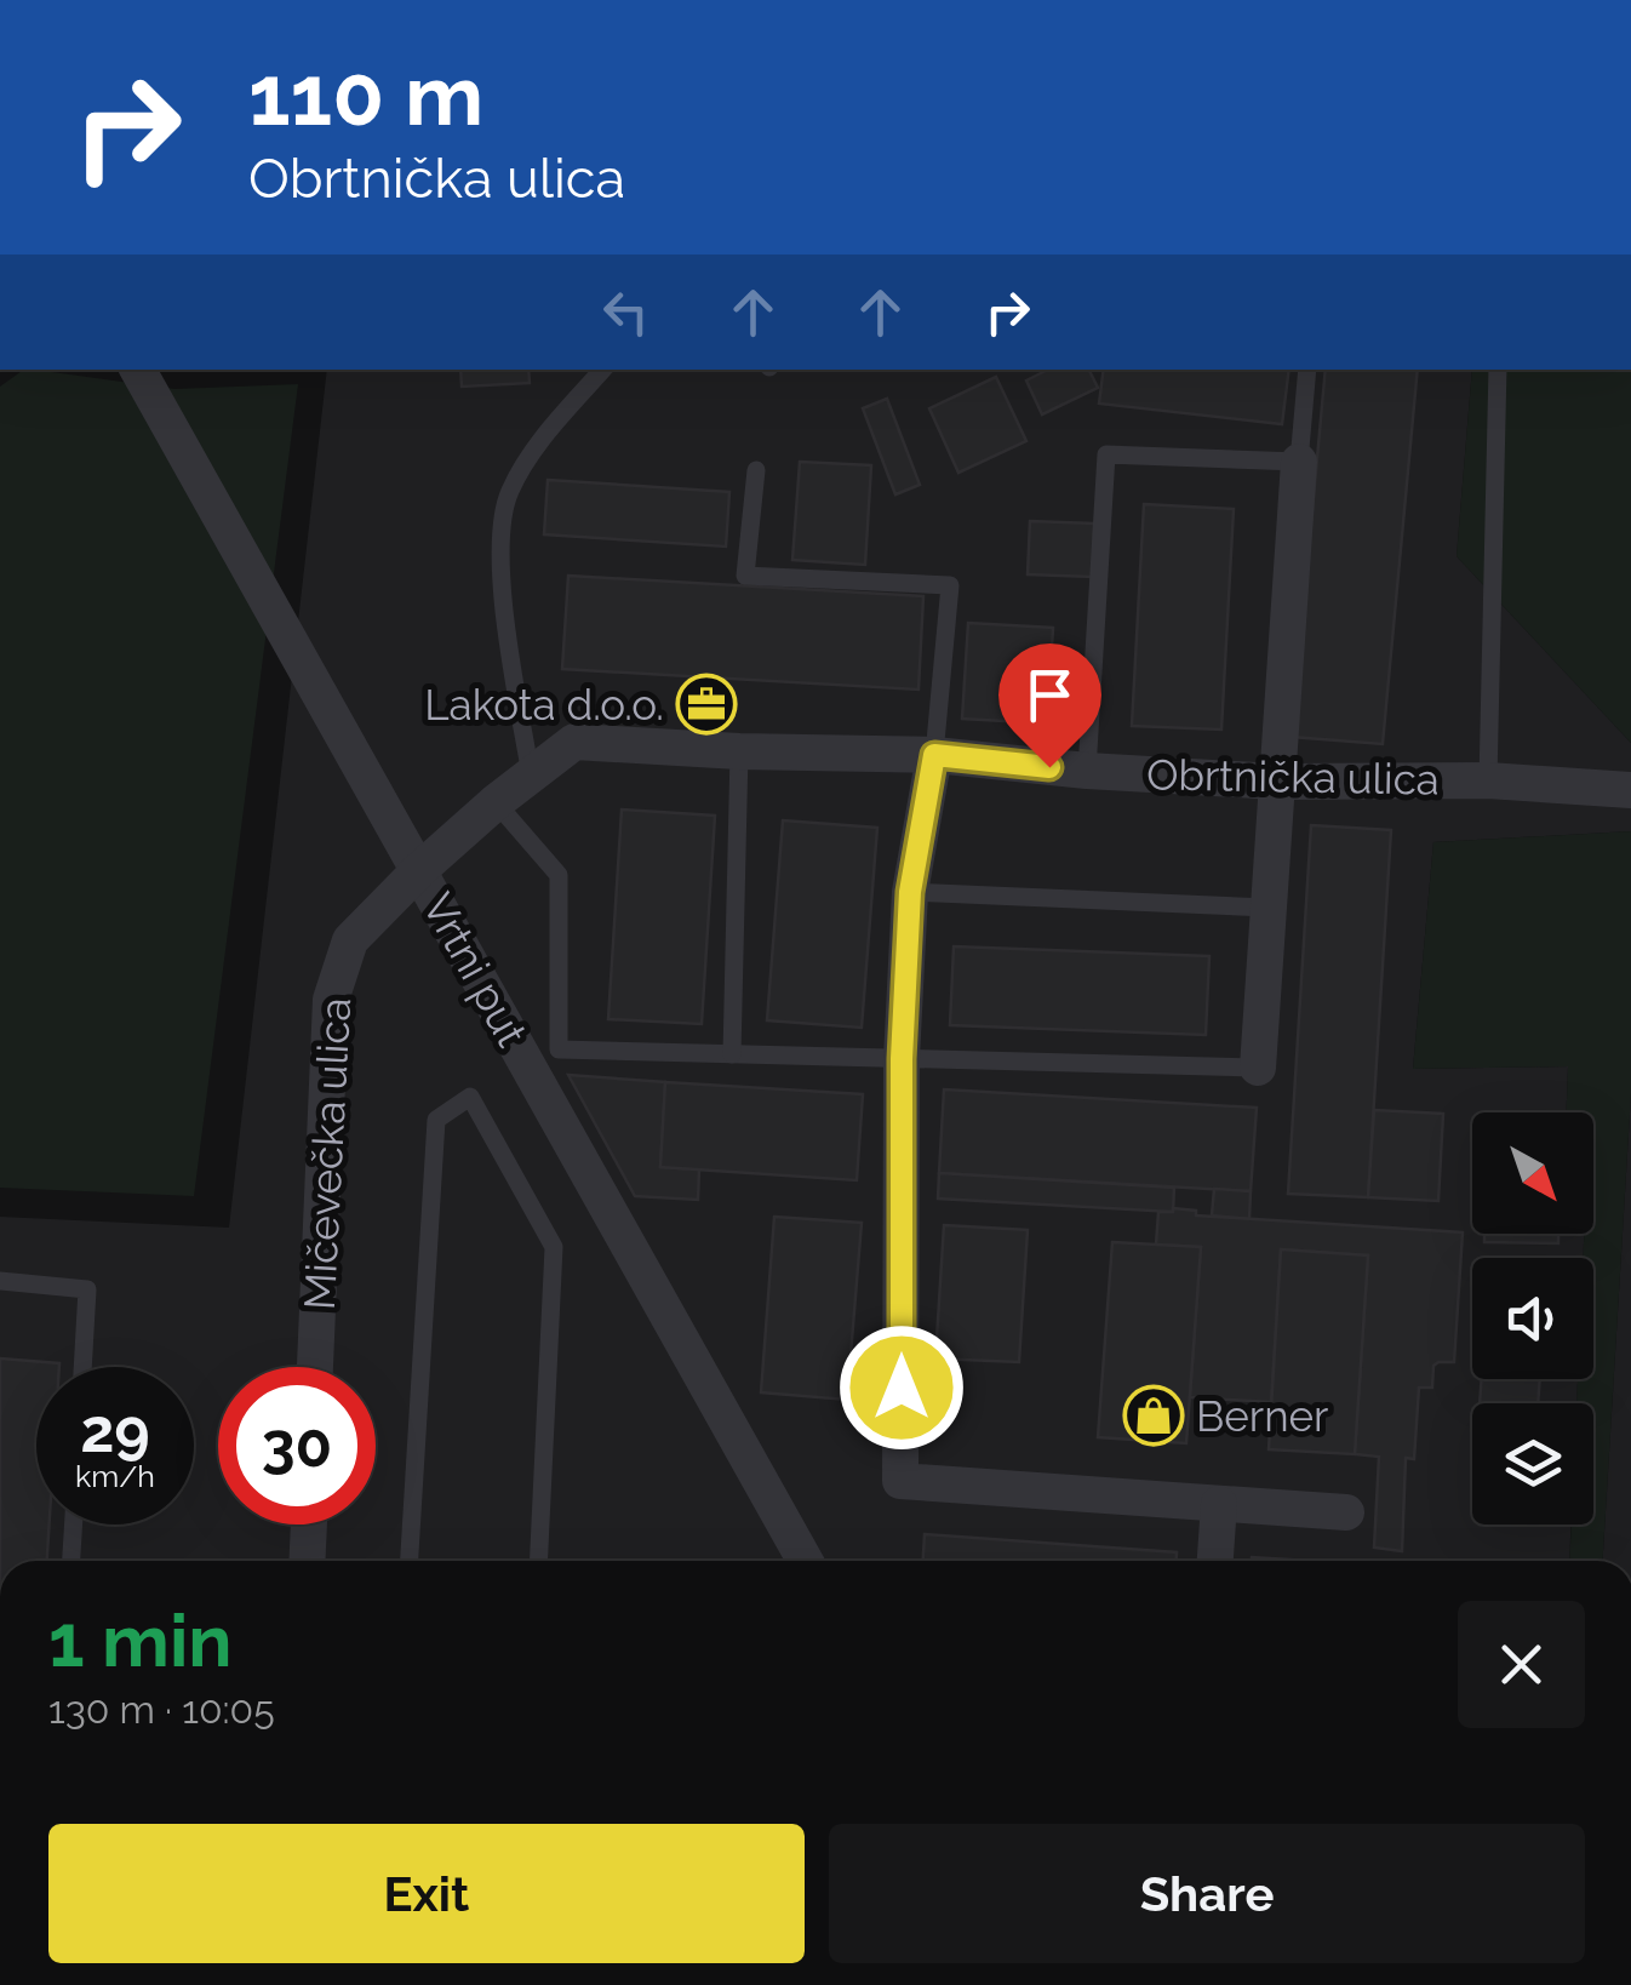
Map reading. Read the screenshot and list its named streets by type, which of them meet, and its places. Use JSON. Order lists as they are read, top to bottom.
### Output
{
  "streets": {
    "street": ["Obrtnička ulica", "Vrtni put", "Mičevečka ulica"]
  },
  "crossings": [
    ["Obrtnička ulica", "Vrtni put"],
    ["Obrtnička ulica", "Mičevečka ulica"],
    ["Vrtni put", "Mičevečka ulica"]
  ],
  "places": {
    "office": ["Lakota d.o.o."],
    "shop": ["Berner"]
  },
  "north": "bottom right",
  "page": {
    "turn": ["110 m", "Obrtnička ulica"],
    "speed": "29 km/h",
    "limit": "30",
    "heading": ["1 min", "130 m · 10:05"],
    "buttons": ["Exit", "Share"]
  }
}
